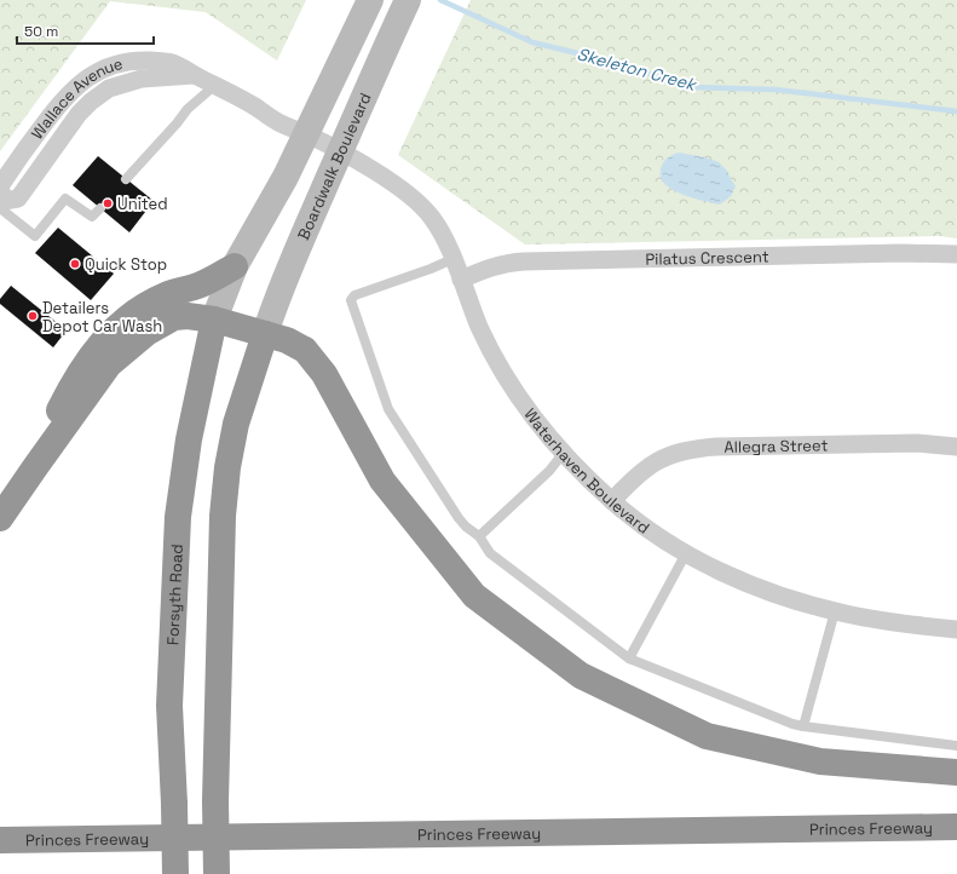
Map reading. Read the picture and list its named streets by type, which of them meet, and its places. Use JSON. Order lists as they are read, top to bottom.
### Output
{
  "streets": {
    "highway": ["Forsyth Road", "Princes Freeway"],
    "main road": ["Boardwalk Boulevard"],
    "street": [
      "Wallace Avenue",
      "Pilatus Crescent",
      "Allegra Street",
      "Waterhaven Boulevard"
    ]
  },
  "crossings": [
    ["Wallace Avenue", "Boardwalk Boulevard"],
    ["Wallace Avenue", "Waterhaven Boulevard"],
    ["Boardwalk Boulevard", "Waterhaven Boulevard"],
    ["Pilatus Crescent", "Waterhaven Boulevard"],
    ["Allegra Street", "Waterhaven Boulevard"]
  ],
  "water": ["Skeleton Creek"],
  "places": ["United", "Quick Stop", "Detailers Depot Car Wash"],
  "scale_bar": "50 m"
}
